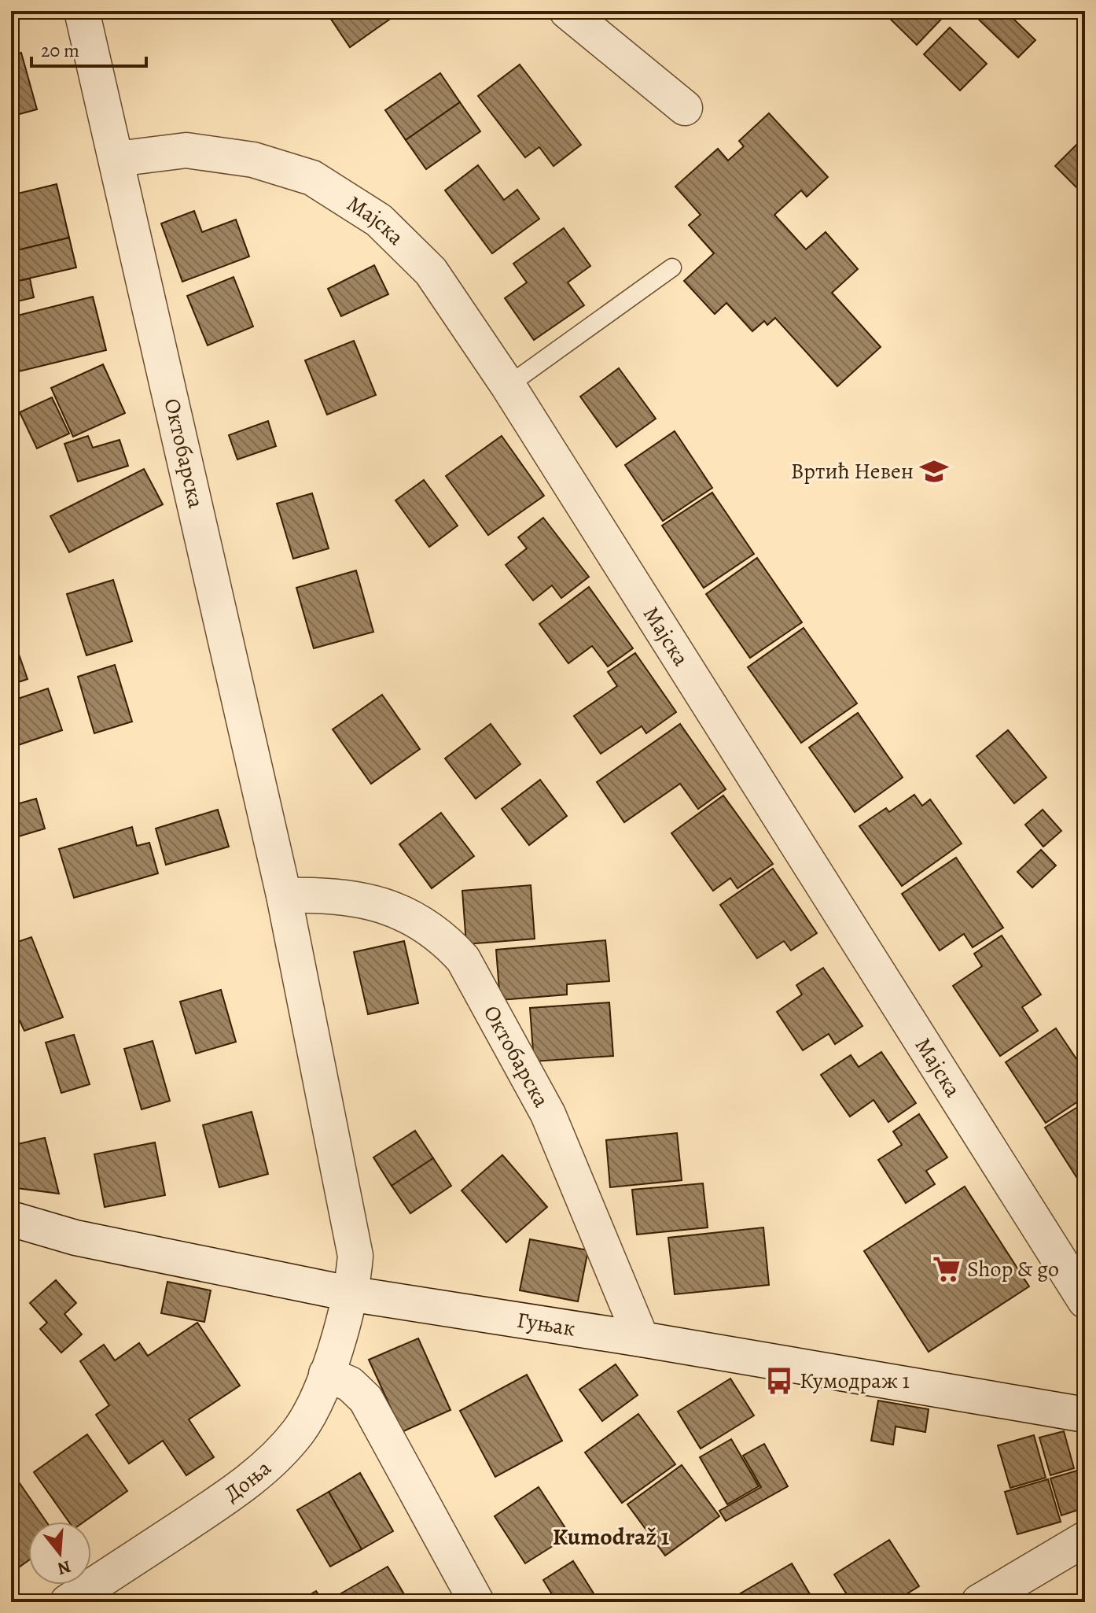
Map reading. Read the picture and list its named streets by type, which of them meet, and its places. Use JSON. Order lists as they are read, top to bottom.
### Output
{
  "streets": {
    "street": [
      "Мајска",
      "Октобарска",
      "Гуњак",
      "Доња"
    ]
  },
  "crossings": [
    ["Мајска", "Октобарска"],
    ["Октобарска", "Гуњак"],
    ["Октобарска", "Доња"],
    ["Гуњак", "Доња"]
  ],
  "districts": ["Kumodraž 1"],
  "places": {
    "school or university": ["Вртић Невен"],
    "supermarket": ["Shop & go"],
    "bus stop": ["Кумодраж 1"]
  },
  "scale_bar": "20 m",
  "north": "bottom"
}
